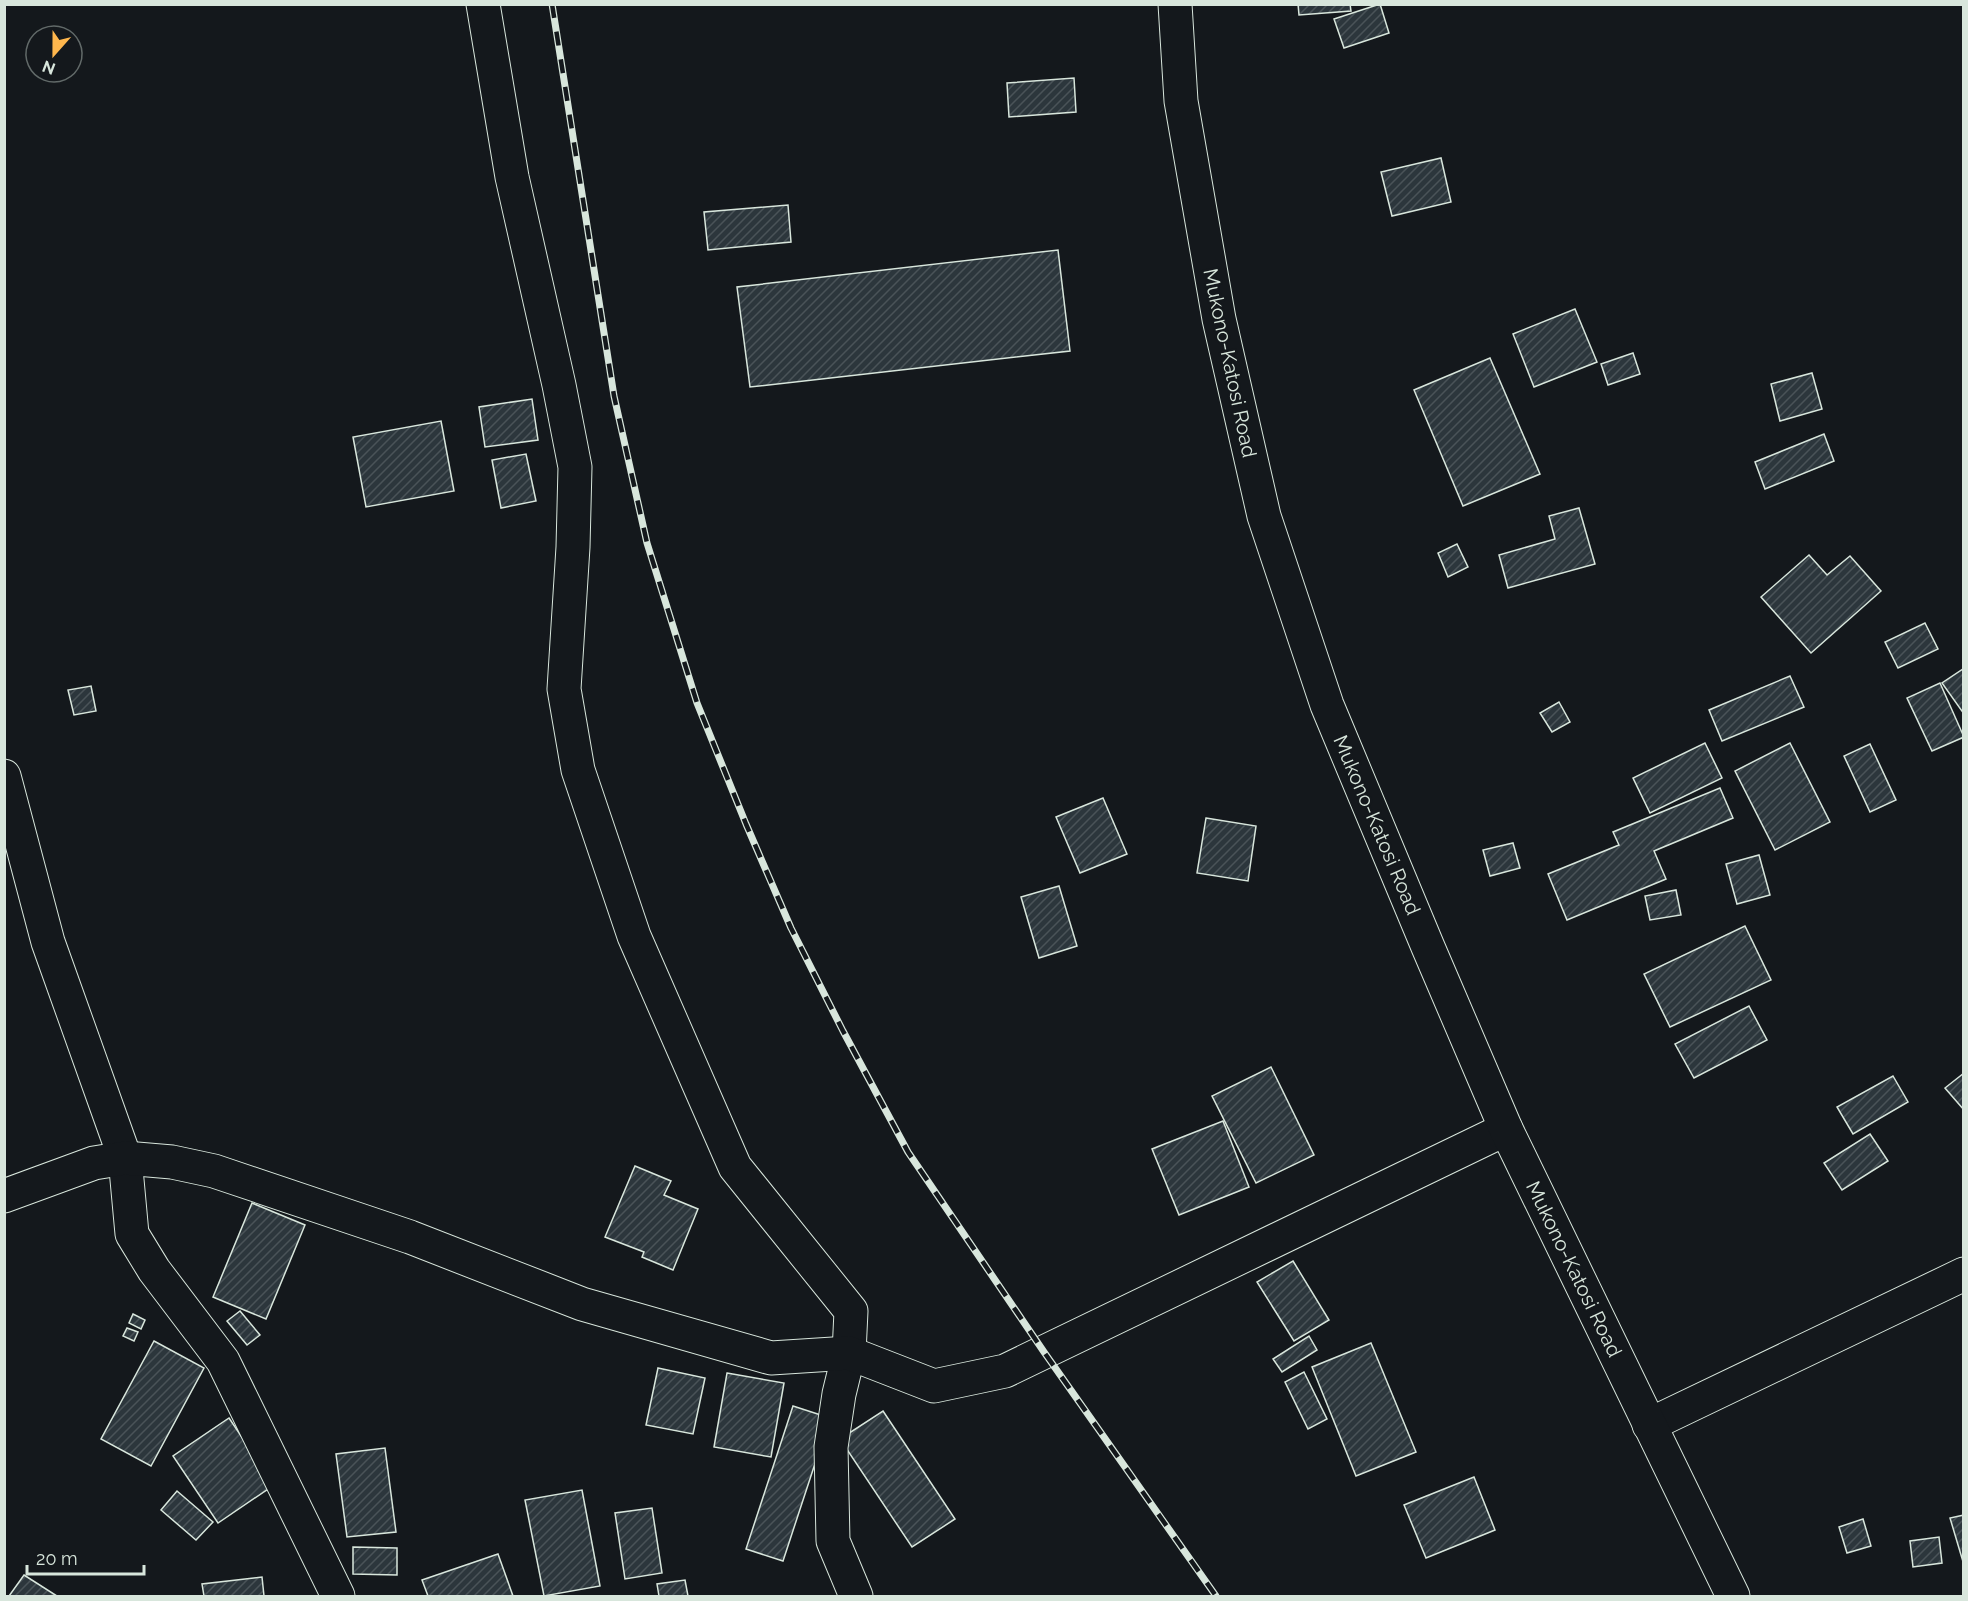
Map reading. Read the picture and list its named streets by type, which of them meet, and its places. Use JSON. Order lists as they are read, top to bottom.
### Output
{
  "streets": {
    "street": ["Mukono-Katosi Road"]
  },
  "scale_bar": "20 m",
  "north": "bottom"
}
